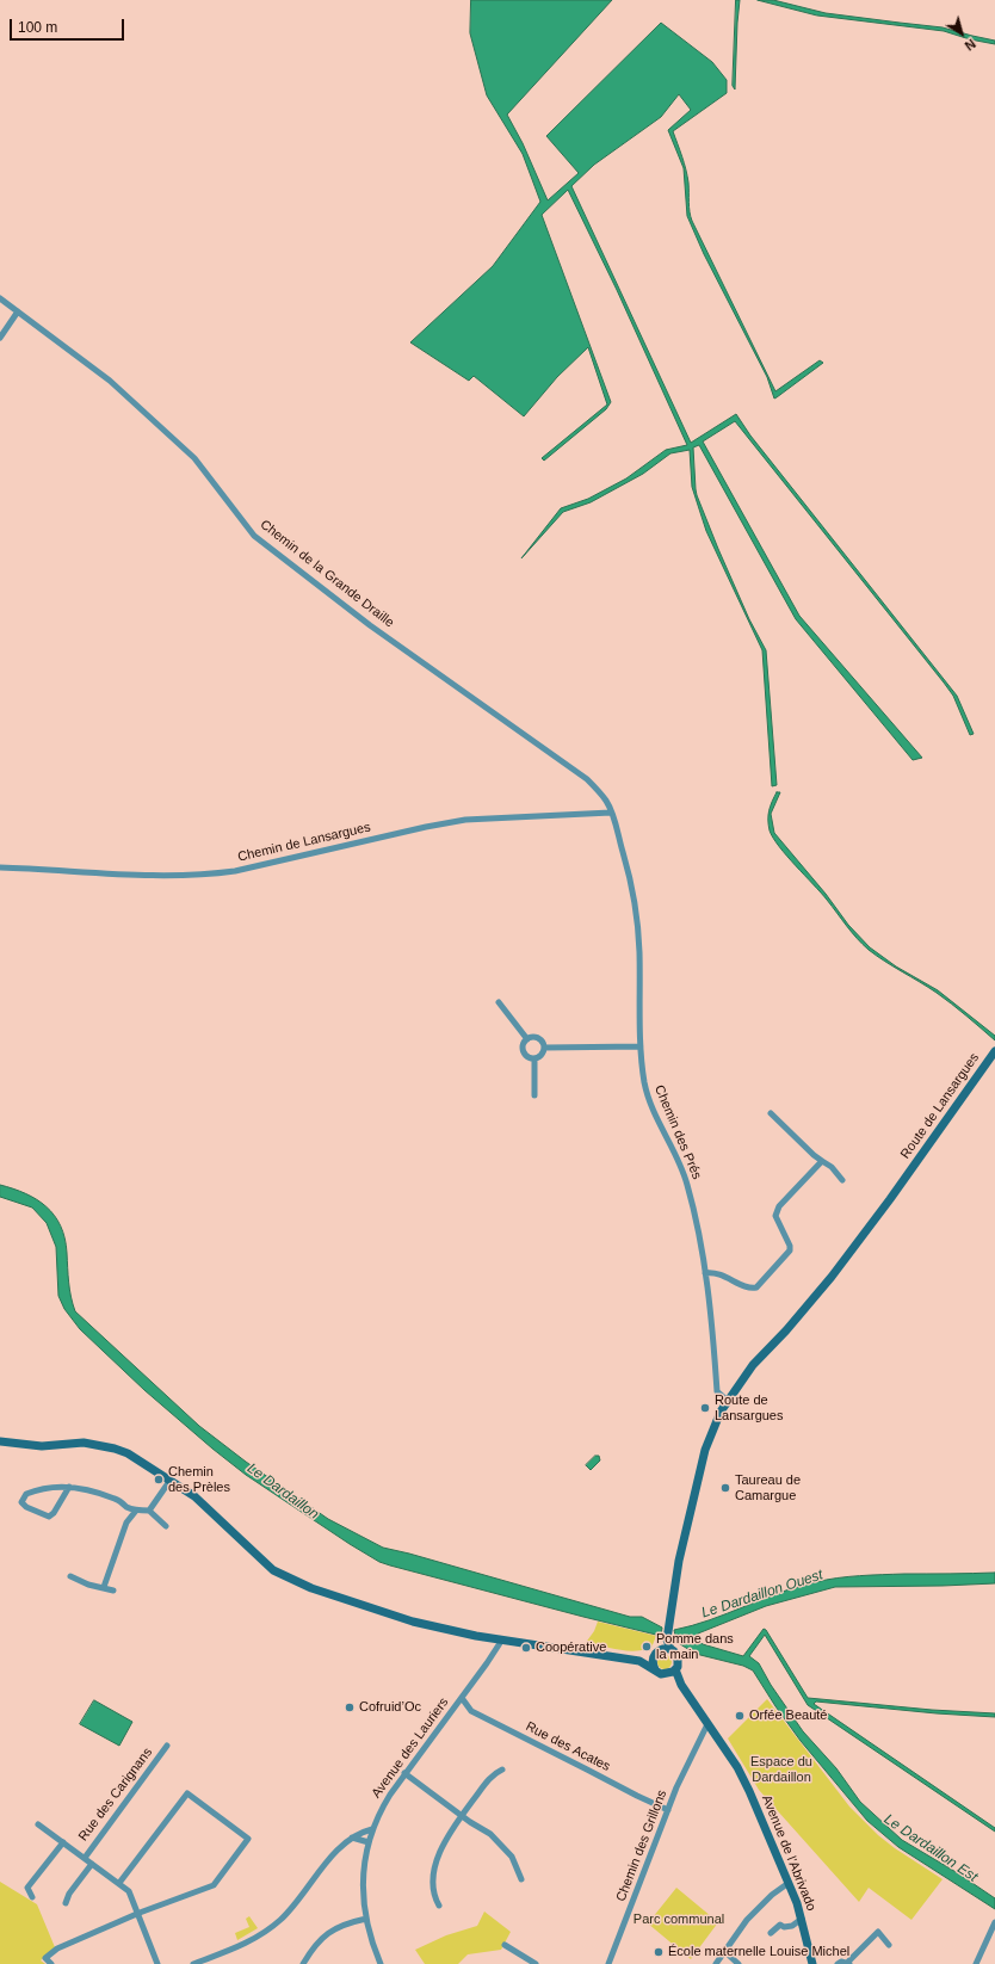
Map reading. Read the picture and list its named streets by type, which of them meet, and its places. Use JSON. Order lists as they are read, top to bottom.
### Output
{
  "streets": {
    "main road": ["Route de Lansargues", "Avenue de l'Abrivado"],
    "street": [
      "Chemin de la Grande Draille",
      "Chemin de Lansargues",
      "Chemin des Prés",
      "Rue des Acates",
      "Avenue des Lauriers",
      "Rue des Carignans",
      "Chemin des Grillons"
    ]
  },
  "crossings": [
    ["Chemin de la Grande Draille", "Chemin de Lansargues"],
    ["Chemin de la Grande Draille", "Chemin des Prés"],
    ["Chemin de Lansargues", "Chemin des Prés"],
    ["Route de Lansargues", "Chemin des Prés"],
    ["Route de Lansargues", "Avenue de l'Abrivado"],
    ["Rue des Acates", "Avenue des Lauriers"],
    ["Rue des Acates", "Chemin des Grillons"],
    ["Chemin des Grillons", "Avenue de l'Abrivado"]
  ],
  "water": ["Le Dardaillon", "Le Dardaillon Ouest", "Le Dardaillon Est"],
  "parks": ["Espace du Dardaillon", "Parc communal"],
  "places": [
    "Route de Lansargues",
    "Chemin des Prèles",
    "Taureau de Camargue",
    "Pomme dans la main",
    "Coopérative",
    "Cofruid’Oc",
    "Orfée Beauté",
    "École maternelle Louise Michel"
  ],
  "scale_bar": "100 m",
  "north": "bottom right"
}
